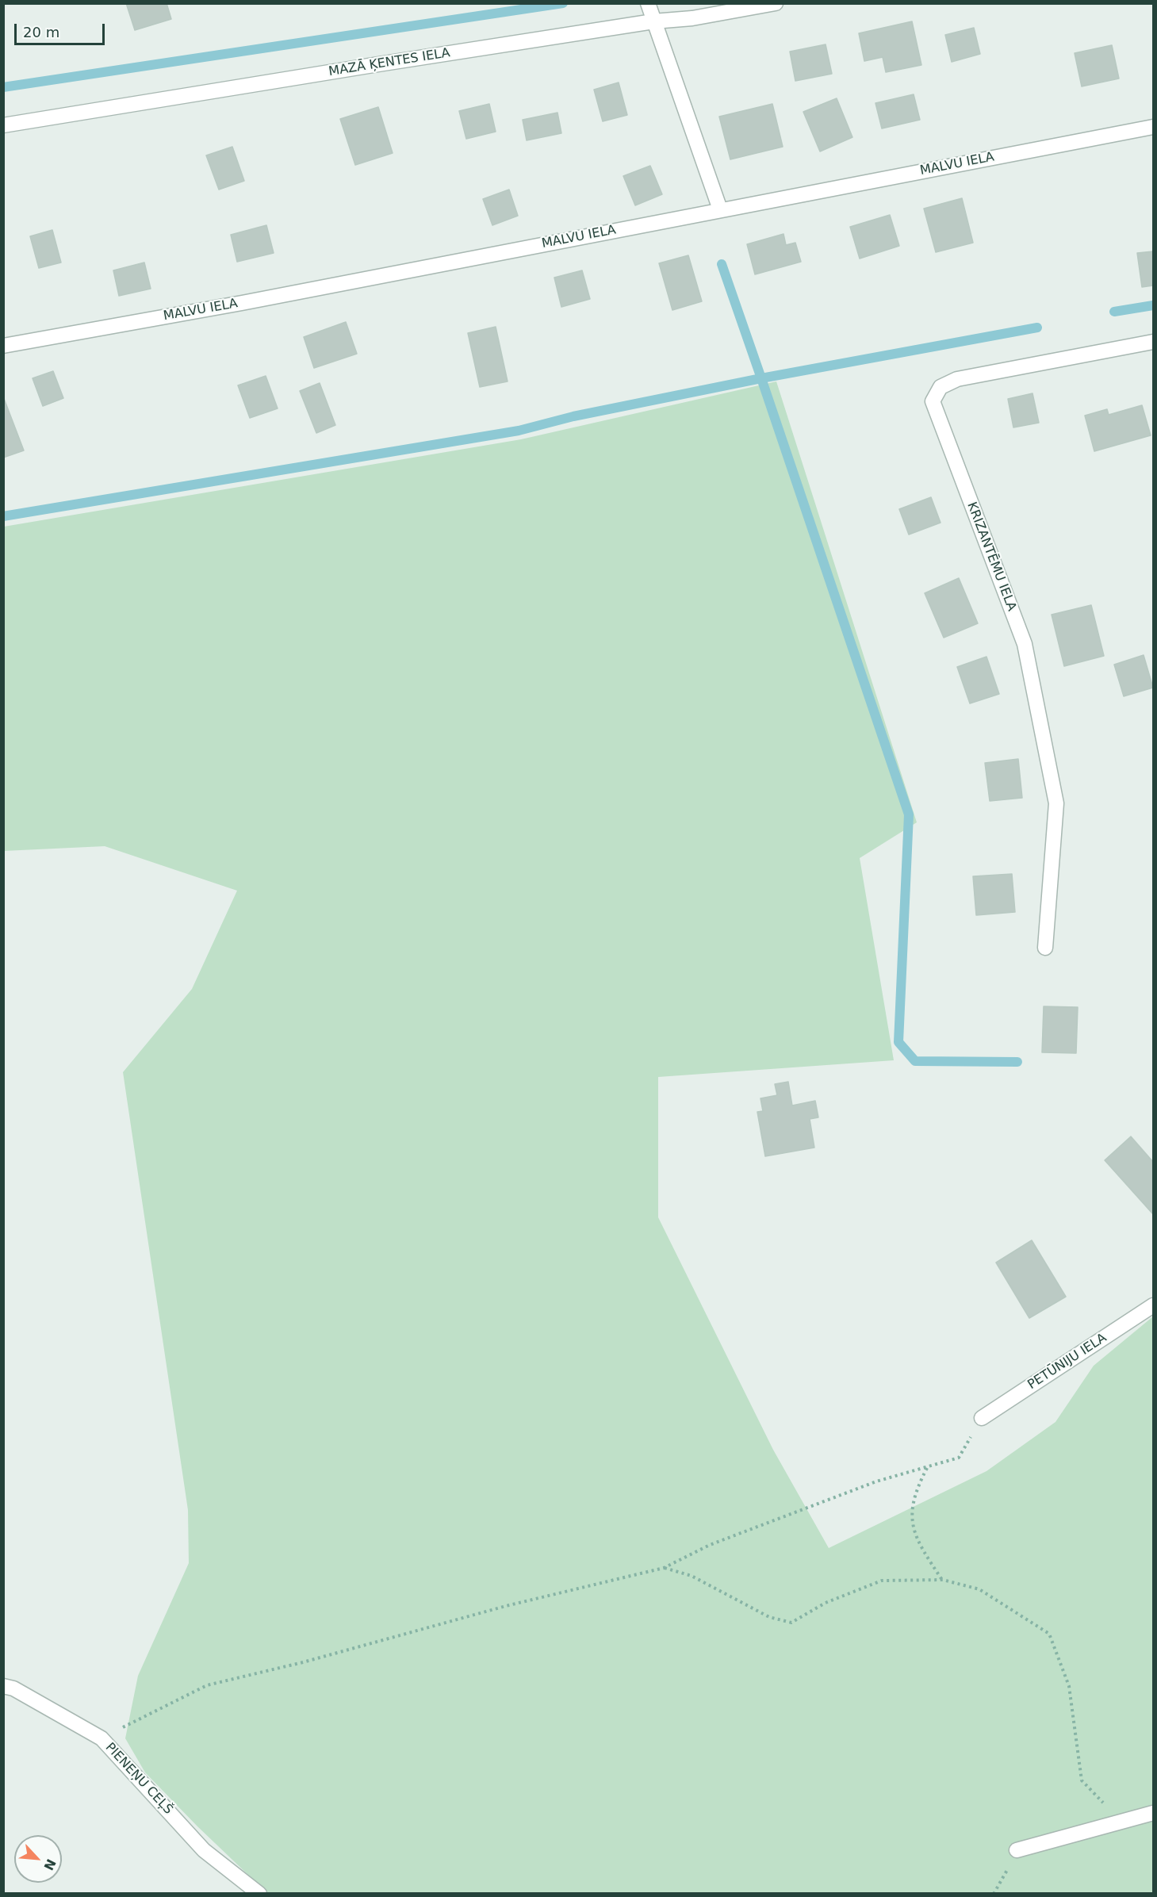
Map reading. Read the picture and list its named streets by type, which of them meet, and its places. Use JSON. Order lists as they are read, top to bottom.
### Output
{
  "streets": {
    "street": [
      "MAZĀ ĶENTES IELA",
      "MALVU IELA",
      "KRIZANTĒMU IELA",
      "PETŪNIJU IELA",
      "PIENEŅU CEĻŠ"
    ]
  },
  "scale_bar": "20 m",
  "north": "bottom right"
}
